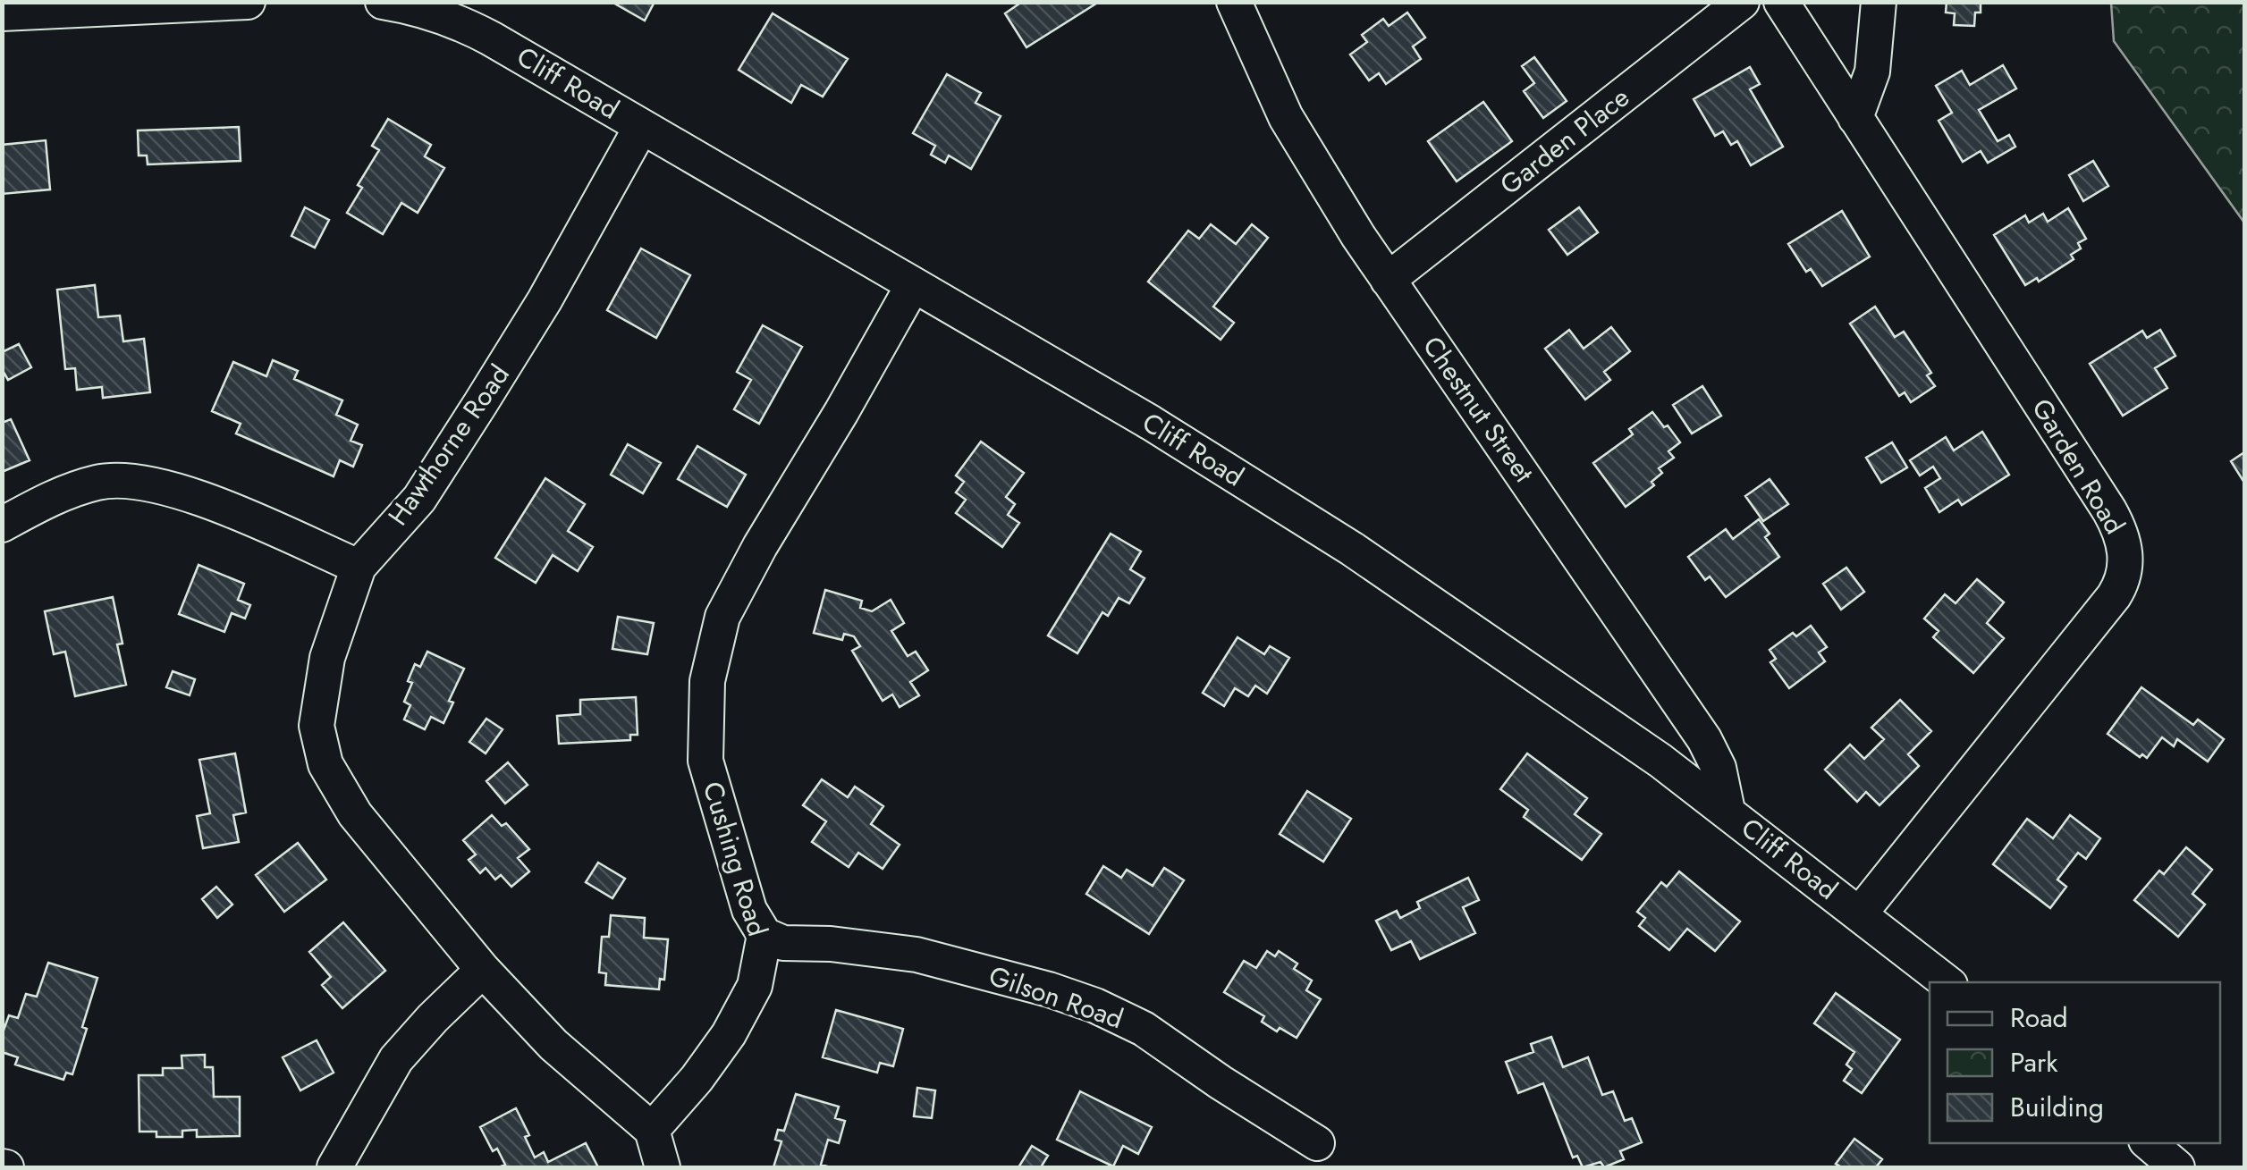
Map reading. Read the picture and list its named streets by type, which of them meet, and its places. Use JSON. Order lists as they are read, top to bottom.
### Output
{
  "streets": {
    "street": [
      "Cliff Road",
      "Garden Place",
      "Chestnut Street",
      "Hawthorne Road",
      "Garden Road",
      "Cushing Road",
      "Gilson Road"
    ]
  },
  "crossings": [
    ["Cliff Road", "Chestnut Street"],
    ["Cliff Road", "Hawthorne Road"],
    ["Cliff Road", "Garden Road"],
    ["Cliff Road", "Cushing Road"],
    ["Garden Place", "Chestnut Street"],
    ["Cushing Road", "Gilson Road"]
  ],
  "legend": ["Road", "Park", "Building"]
}
